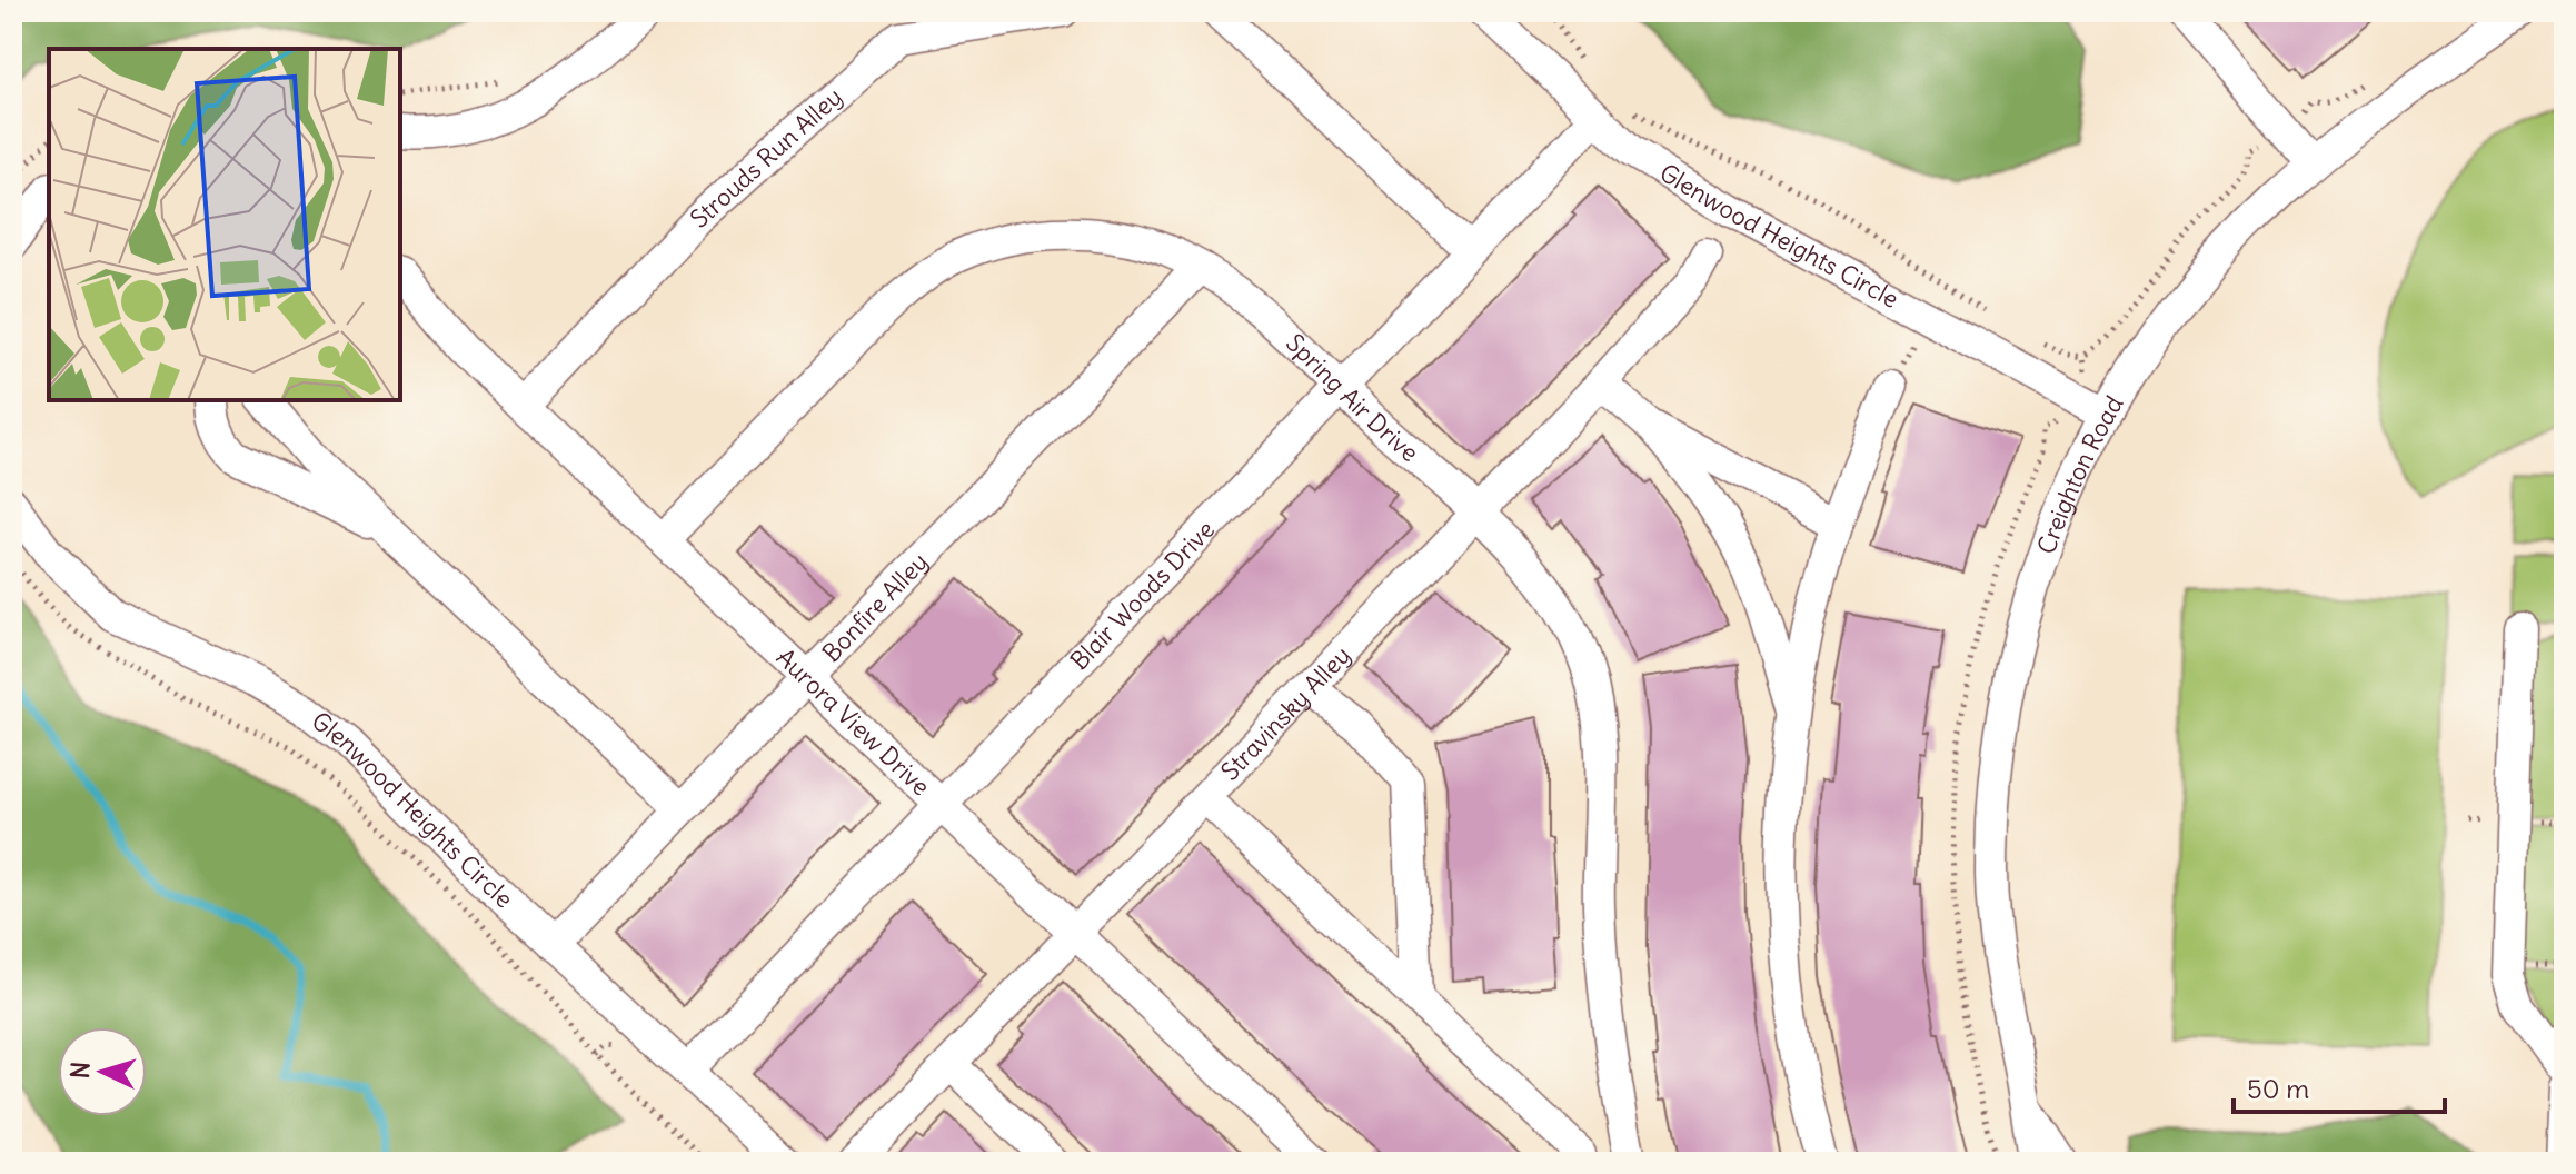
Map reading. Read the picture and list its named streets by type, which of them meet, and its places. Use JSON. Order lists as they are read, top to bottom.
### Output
{
  "streets": {
    "street": [
      "Strouds Run Alley",
      "Glenwood Heights Circle",
      "Spring Air Drive",
      "Creighton Road",
      "Blair Woods Drive",
      "Bonfire Alley",
      "Stravinsky Alley",
      "Aurora View Drive"
    ]
  },
  "crossings": [
    ["Strouds Run Alley", "Aurora View Drive"],
    ["Glenwood Heights Circle", "Creighton Road"],
    ["Glenwood Heights Circle", "Blair Woods Drive"],
    ["Glenwood Heights Circle", "Bonfire Alley"],
    ["Spring Air Drive", "Blair Woods Drive"],
    ["Spring Air Drive", "Bonfire Alley"],
    ["Spring Air Drive", "Stravinsky Alley"],
    ["Spring Air Drive", "Aurora View Drive"],
    ["Blair Woods Drive", "Aurora View Drive"],
    ["Bonfire Alley", "Aurora View Drive"],
    ["Stravinsky Alley", "Aurora View Drive"]
  ],
  "scale_bar": "50 m",
  "north": "left"
}
